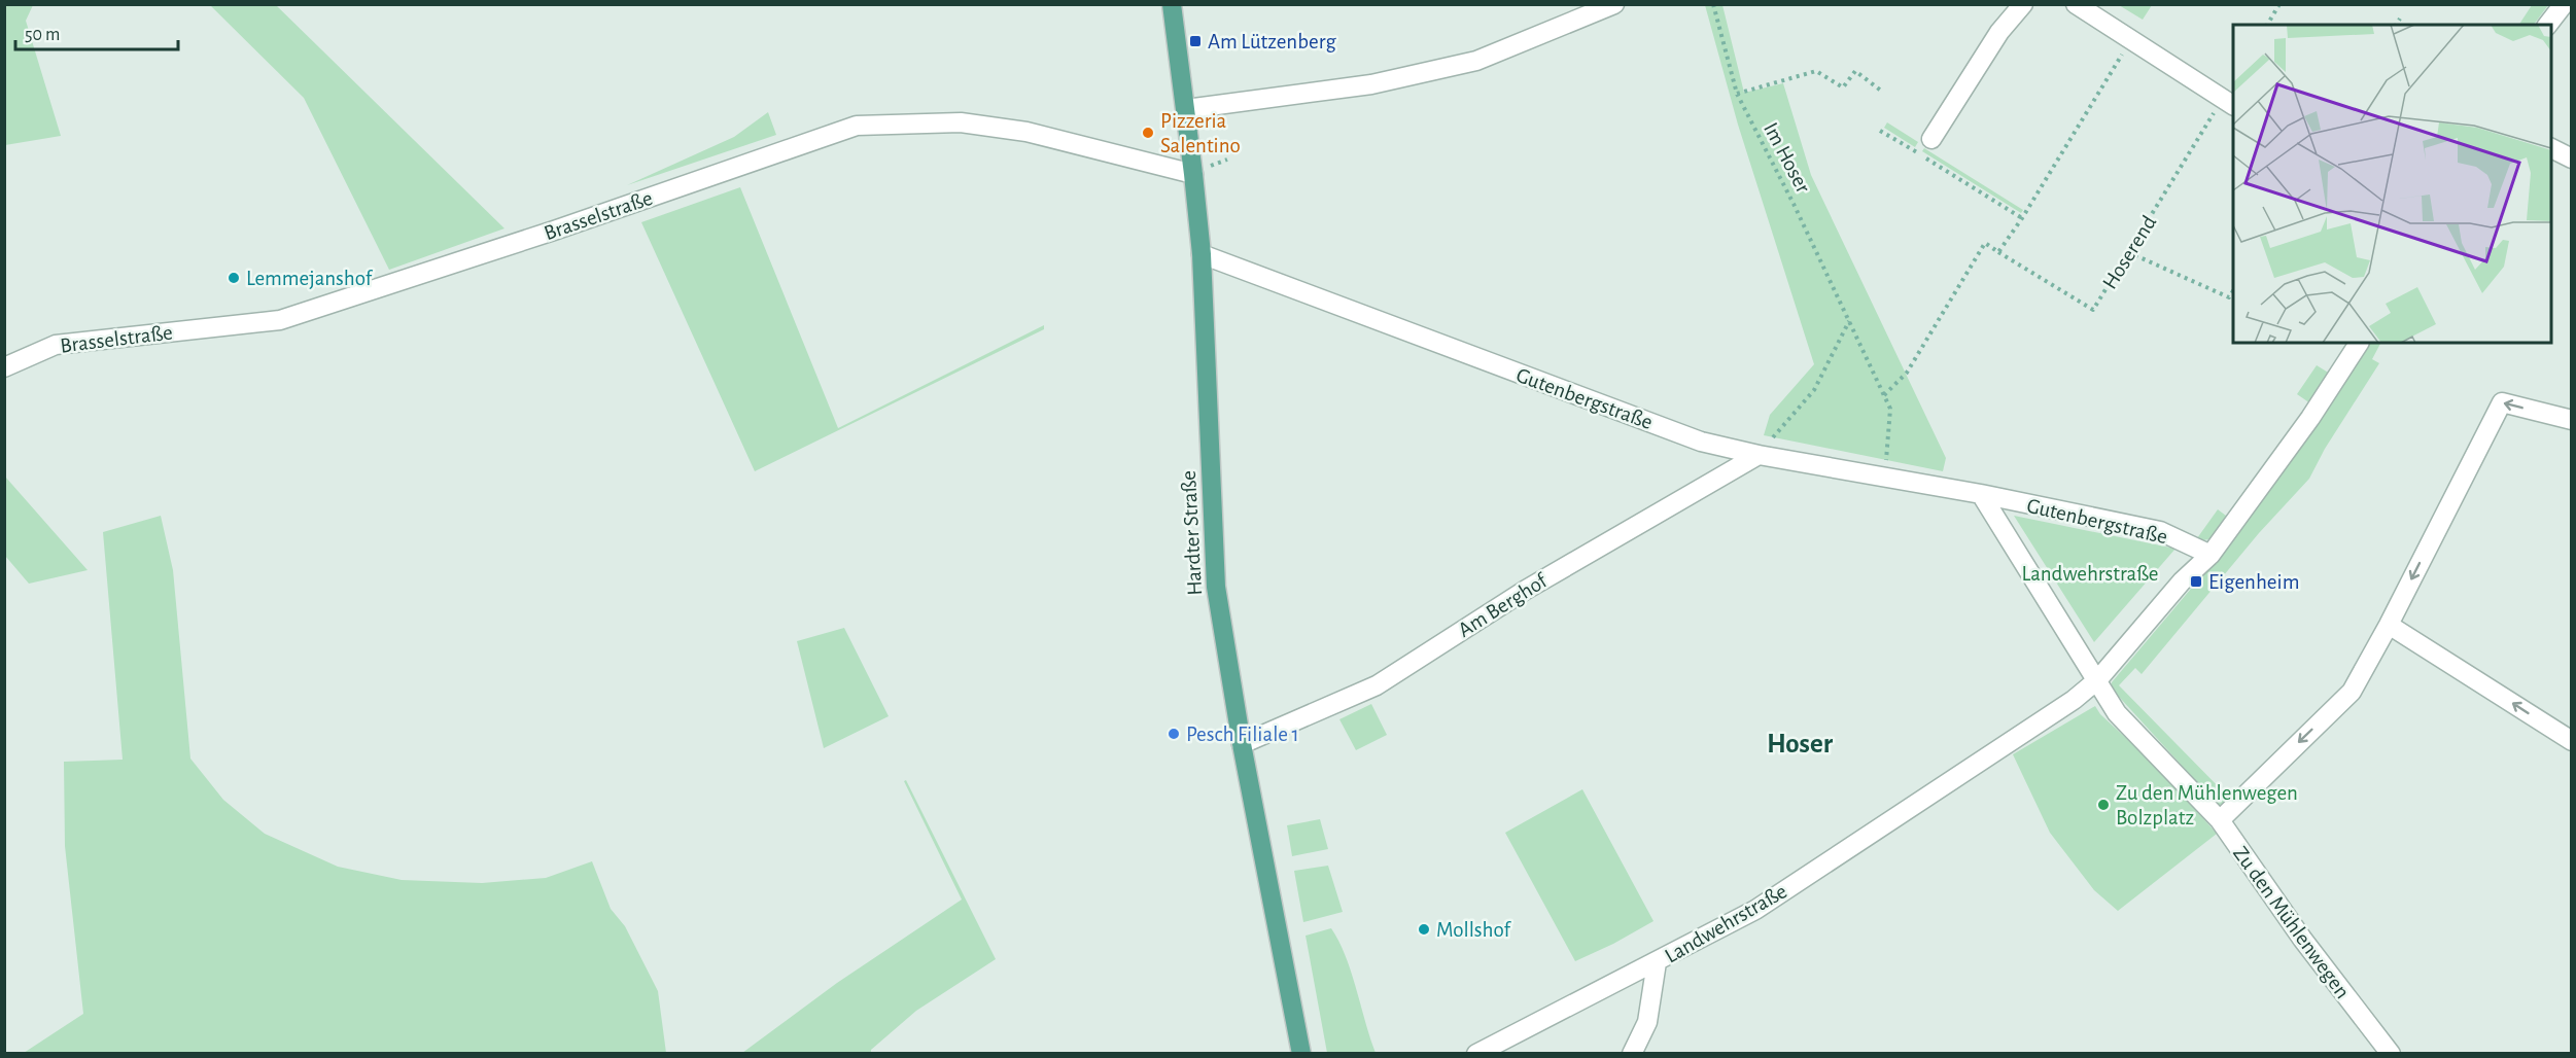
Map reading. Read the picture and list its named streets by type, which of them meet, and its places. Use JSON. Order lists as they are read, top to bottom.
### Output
{
  "streets": {
    "main road": ["Hardter Straße"],
    "street": [
      "Brasselstraße",
      "Gutenbergstraße",
      "Am Berghof",
      "Zu den Mühlenwegen",
      "Landwehrstraße"
    ],
    "path": ["Im Hoser", "Hoserend"]
  },
  "crossings": [
    ["Im Hoser", "Gutenbergstraße"],
    ["Brasselstraße", "Hardter Straße"],
    ["Gutenbergstraße", "Hardter Straße"],
    ["Gutenbergstraße", "Am Berghof"],
    ["Gutenbergstraße", "Zu den Mühlenwegen"],
    ["Gutenbergstraße", "Landwehrstraße"],
    ["Hardter Straße", "Am Berghof"],
    ["Zu den Mühlenwegen", "Landwehrstraße"]
  ],
  "districts": ["Hoser"],
  "parks": ["Landwehrstraße"],
  "places": {
    "transit": ["Am Lützenberg", "Eigenheim"],
    "other": [
      "Pizzeria Salentino",
      "Lemmejanshof",
      "Pesch Filiale 1",
      "Zu den Mühlenwegen Bolzplatz",
      "Mollshof"
    ]
  },
  "scale_bar": "50 m"
}
